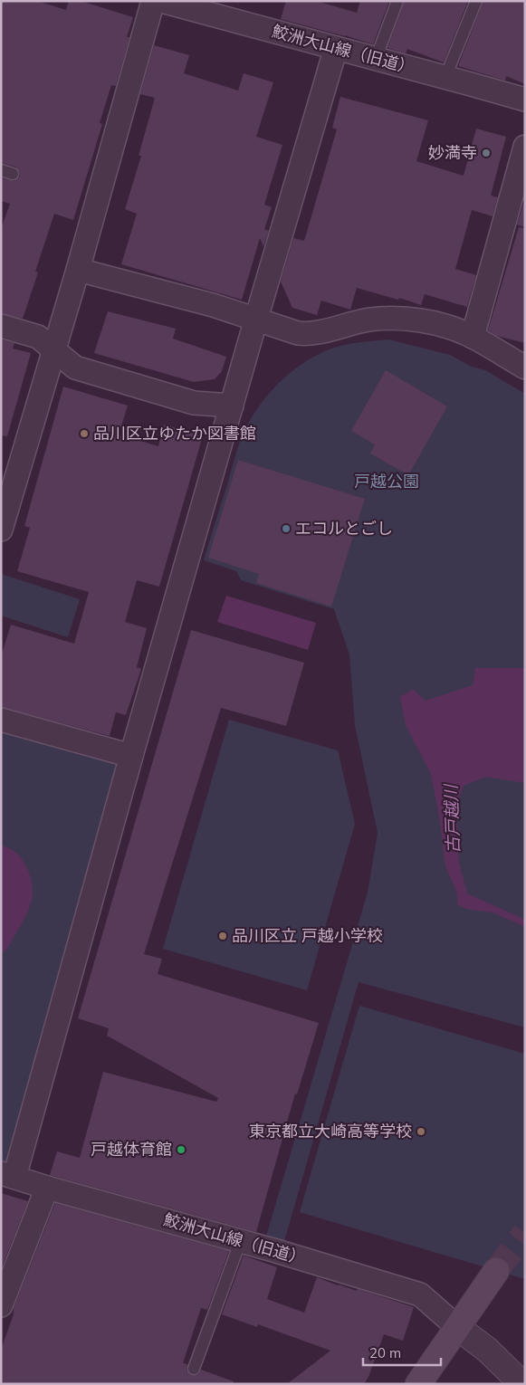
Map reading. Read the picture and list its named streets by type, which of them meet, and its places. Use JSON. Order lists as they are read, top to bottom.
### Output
{
  "streets": {
    "street": ["鮫洲大山線（旧道）"]
  },
  "water": ["古戸越川"],
  "parks": ["戸越公園"],
  "places": [
    "妙満寺",
    "品川区立ゆたか図書館",
    "エコルとごし",
    "品川区立 戸越小学校",
    "東京都立大崎高等学校",
    "戸越体育館"
  ],
  "scale_bar": "20 m"
}
